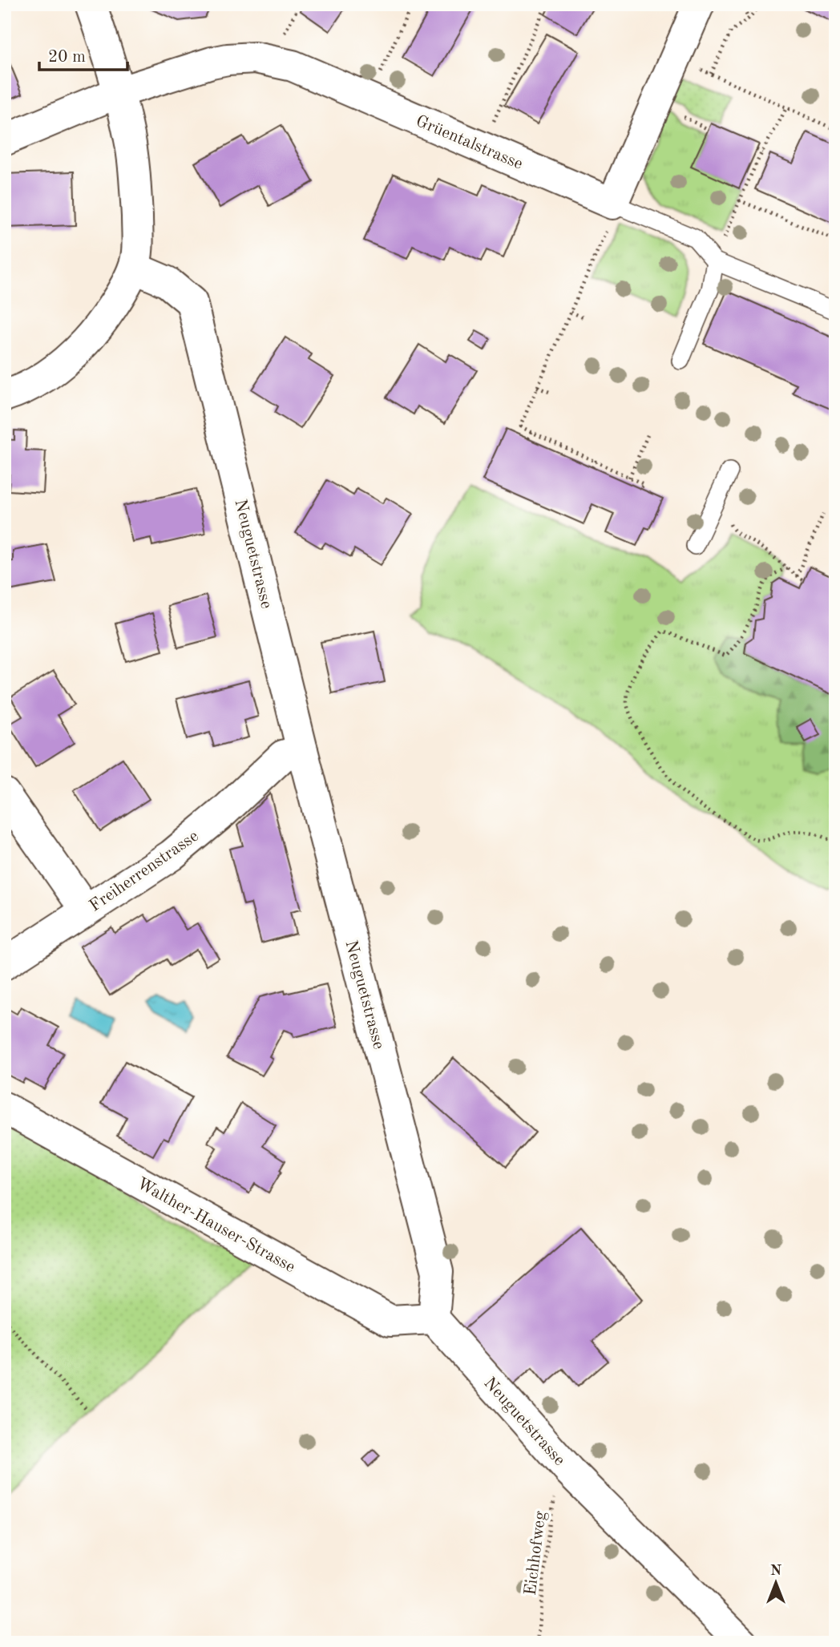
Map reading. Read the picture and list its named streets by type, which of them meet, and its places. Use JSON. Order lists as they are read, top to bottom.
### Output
{
  "streets": {
    "street": [
      "Grüentalstrasse",
      "Neuguetstrasse",
      "Freiherrenstrasse",
      "Walther-Hauser-Strasse"
    ],
    "path": ["Eichhofweg"]
  },
  "crossings": [
    ["Neuguetstrasse", "Freiherrenstrasse"],
    ["Neuguetstrasse", "Walther-Hauser-Strasse"],
    ["Neuguetstrasse", "Eichhofweg"]
  ],
  "scale_bar": "20 m",
  "north": "top"
}
